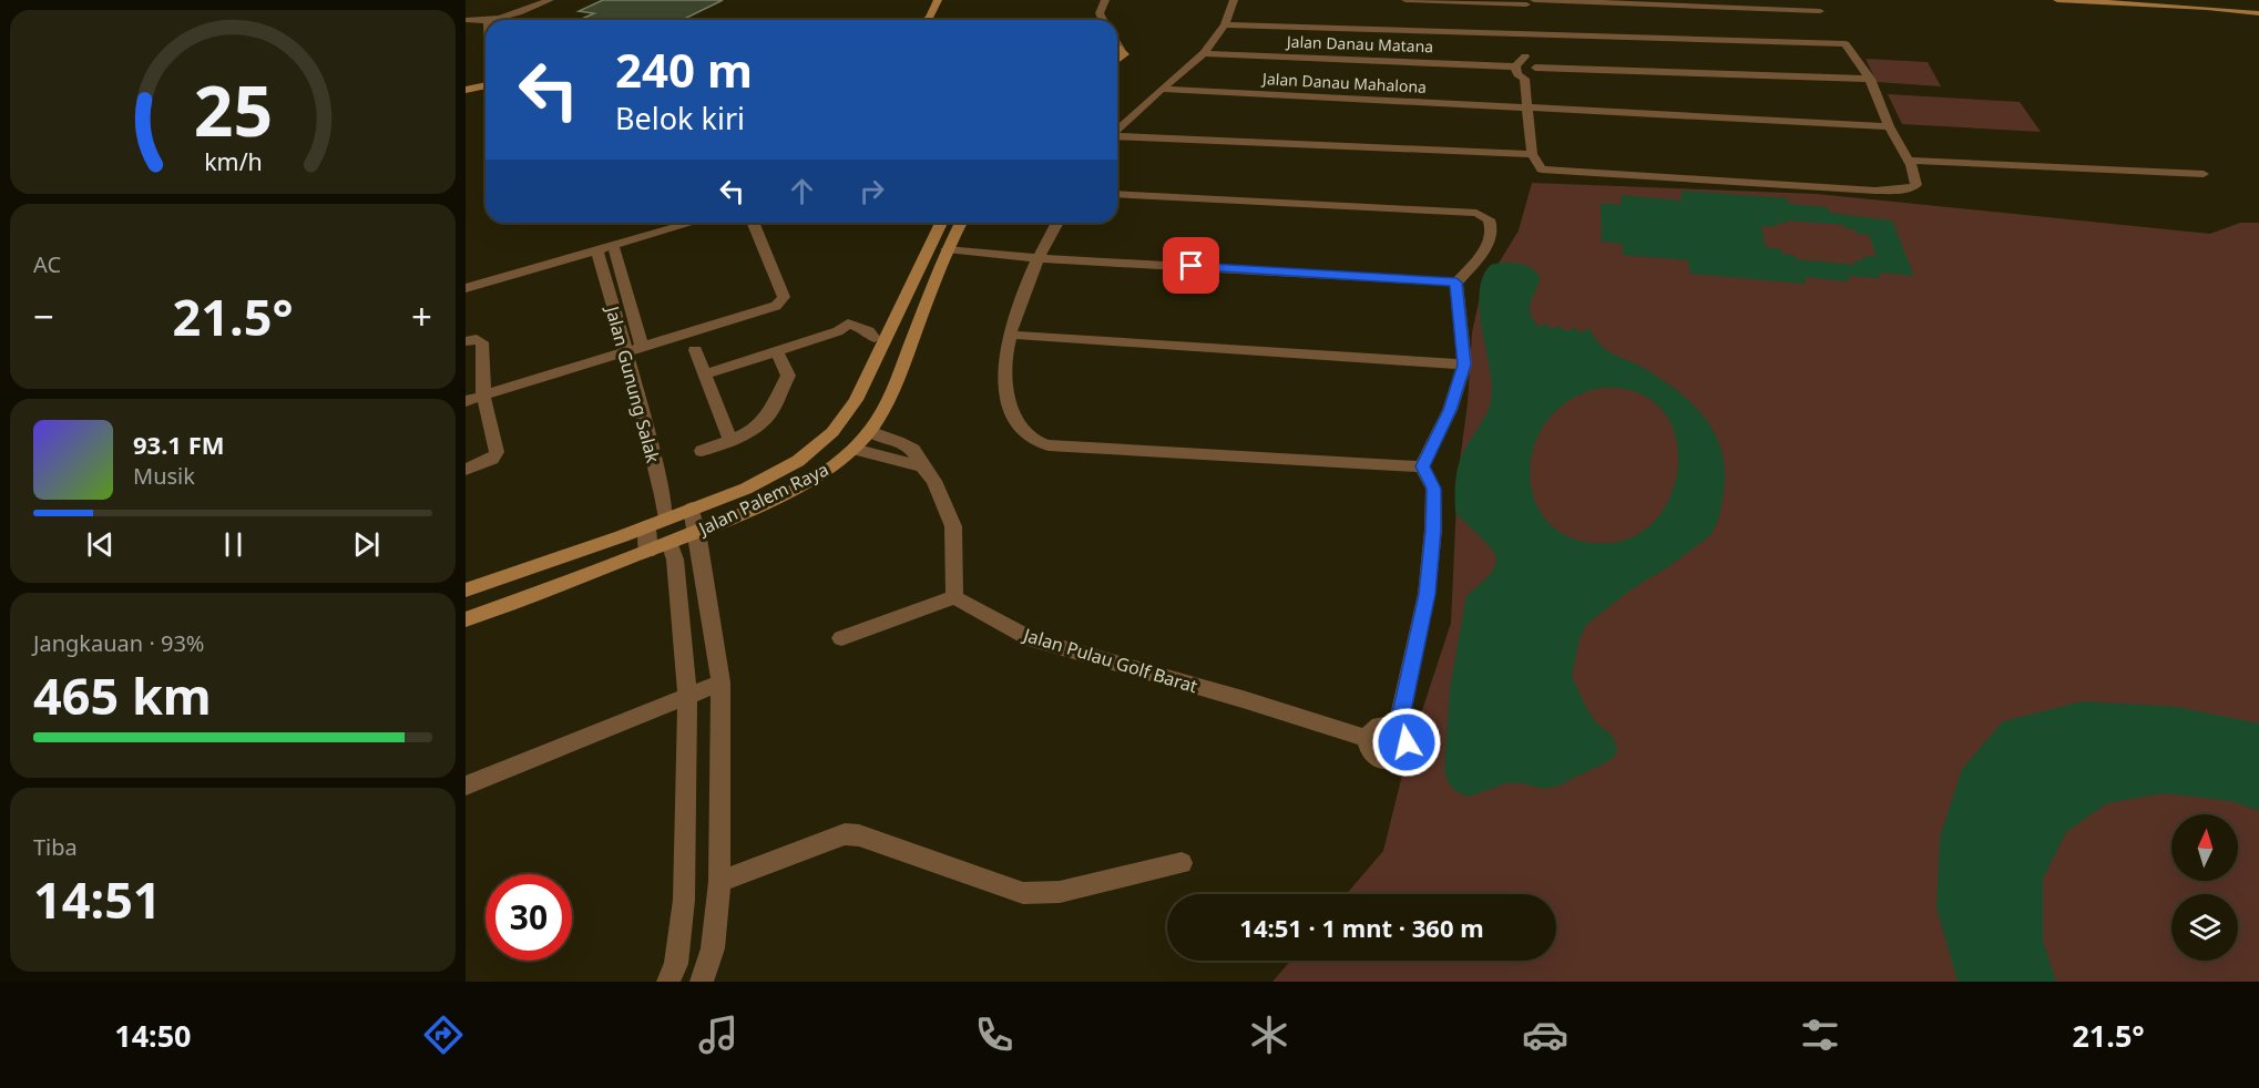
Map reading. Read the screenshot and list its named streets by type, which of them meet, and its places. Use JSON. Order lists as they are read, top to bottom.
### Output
{
  "streets": {
    "street": [
      "Jalan Danau Matana",
      "Jalan Danau Mahalona",
      "Jalan Gunung Salak",
      "Jalan Palem Raya",
      "Jalan Pulau Golf Barat"
    ]
  },
  "crossings": [
    ["Jalan Gunung Salak", "Jalan Palem Raya"]
  ],
  "north": "top",
  "page": {
    "turn": ["240 m", "Belok kiri"],
    "tile": [
      "AC",
      ["Jangkauan · 93%", "465 km"],
      ["Tiba", "14:51"]
    ],
    "heat": ["−", "21.5°", "+"],
    "song": ["93.1 FM", "Musik"],
    "limit": "30",
    "trip": "14:51 · 1 mnt · 360 m",
    "tabs": ["14:50", "21.5°"],
    "gauge": ["25", "km/h"]
  }
}
